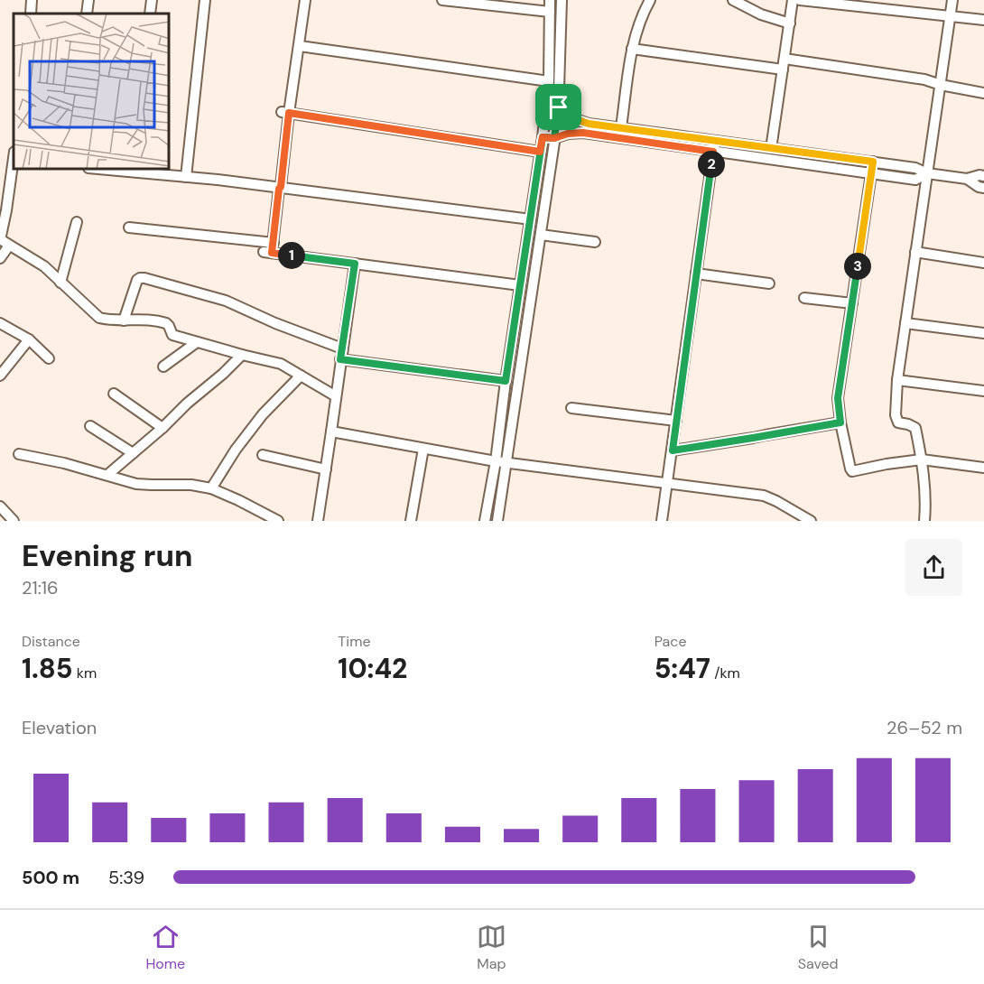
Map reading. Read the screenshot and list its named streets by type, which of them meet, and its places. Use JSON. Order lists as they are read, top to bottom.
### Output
{
  "page": {
    "pins": ["2", "1", "3"],
    "heading": ["Evening run", "21:16"],
    "stats": [
      ["Distance", "1.85 km"],
      ["Time", "10:42"],
      ["Pace", "5:47 /km"]
    ],
    "chart": ["Elevation", "26–52 m"],
    "list": [
      {
        "name": "500 m",
        "note": "5:39"
      }
    ],
    "tabs": ["Home", "Map", "Saved"]
  }
}
